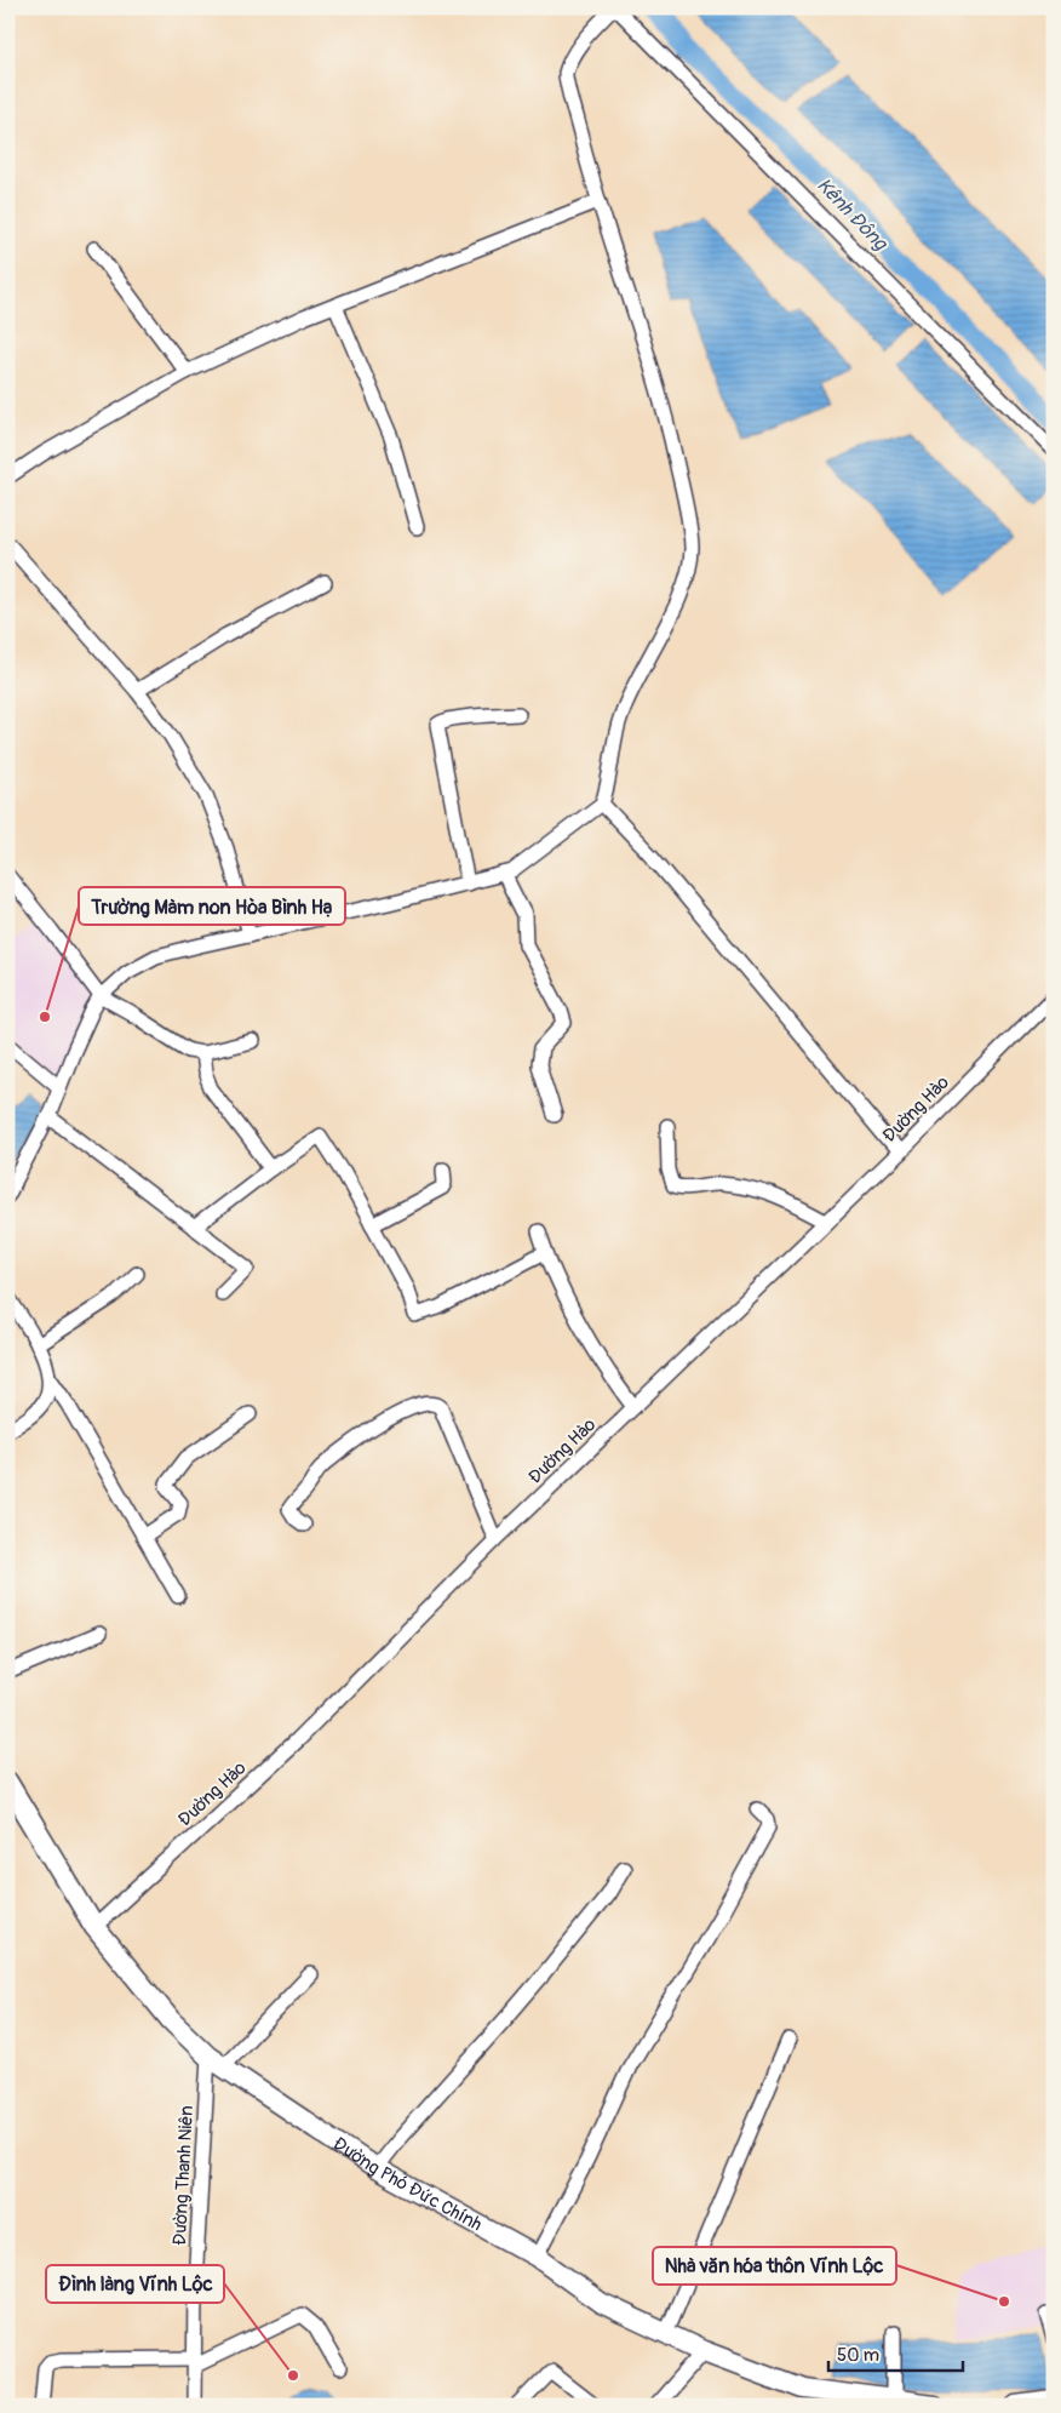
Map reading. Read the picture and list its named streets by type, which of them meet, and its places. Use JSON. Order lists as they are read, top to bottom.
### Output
{
  "streets": {
    "main road": ["Đường Phó Đức Chính"],
    "street": ["Đường Hào", "Đường Thanh Niên"]
  },
  "crossings": [
    ["Đường Hào", "Đường Phó Đức Chính"],
    ["Đường Thanh Niên", "Đường Phó Đức Chính"]
  ],
  "water": ["Kênh Đông"],
  "places": ["Trường Màm non Hòa Bình Hạ", "Nhà văn hóa thôn Vĩnh Lộc", "Đình làng Vĩnh Lộc"],
  "scale_bar": "50 m"
}
